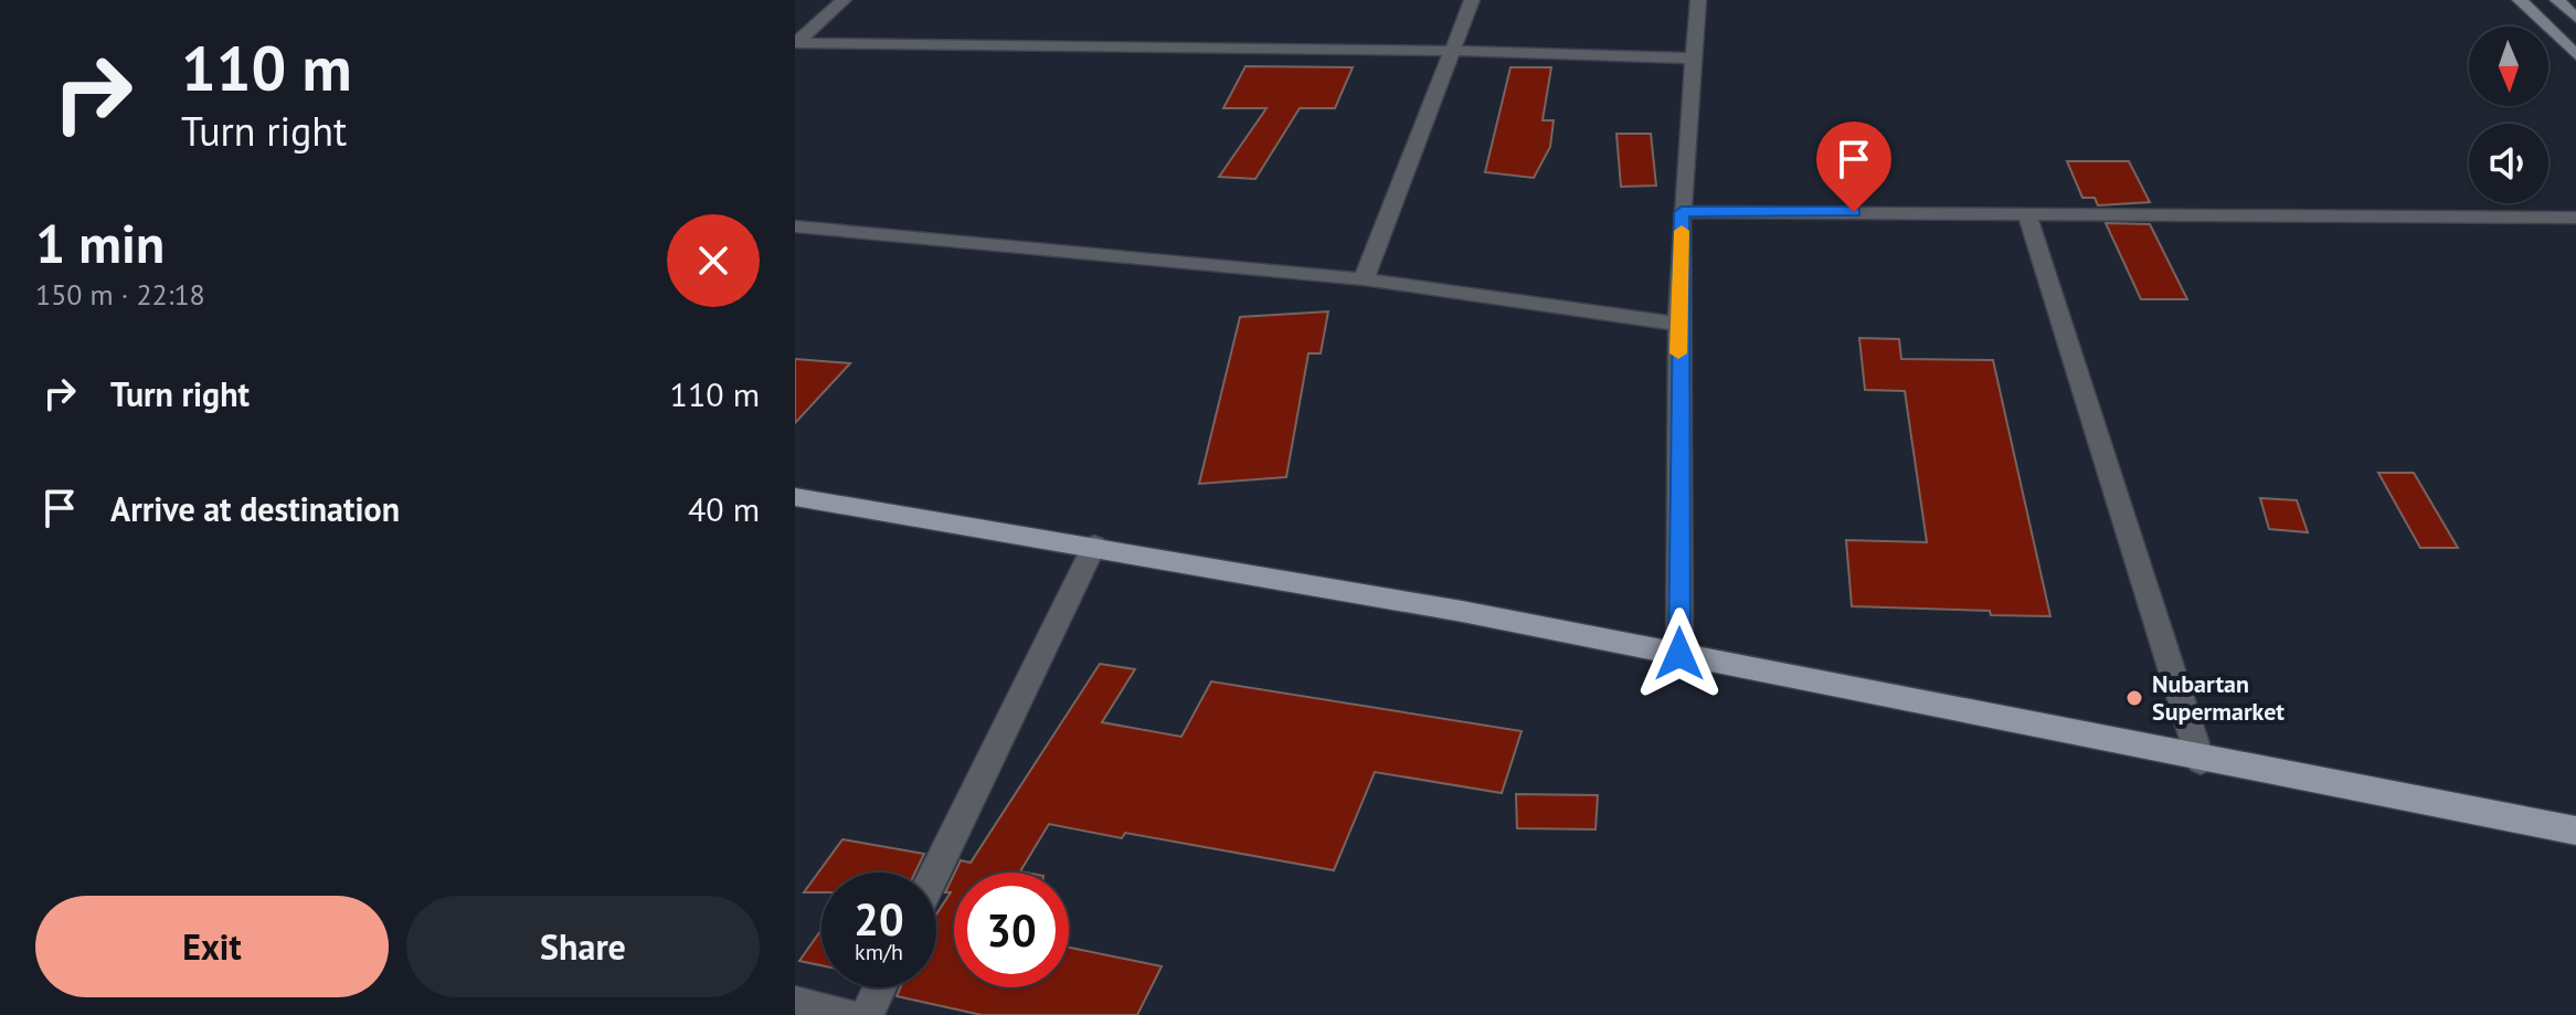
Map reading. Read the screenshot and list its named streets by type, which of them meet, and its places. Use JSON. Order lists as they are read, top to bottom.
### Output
{
  "places": ["Nubartan Supermarket"],
  "north": "bottom",
  "page": {
    "turn": ["110 m", "Turn right"],
    "heading": ["1 min", "150 m · 22:18"],
    "list": [
      {
        "name": "Turn right",
        "value": "110 m"
      },
      {
        "name": "Arrive at destination",
        "value": "40 m"
      }
    ],
    "speed": "20 km/h",
    "limit": "30",
    "buttons": ["Exit", "Share"]
  }
}
